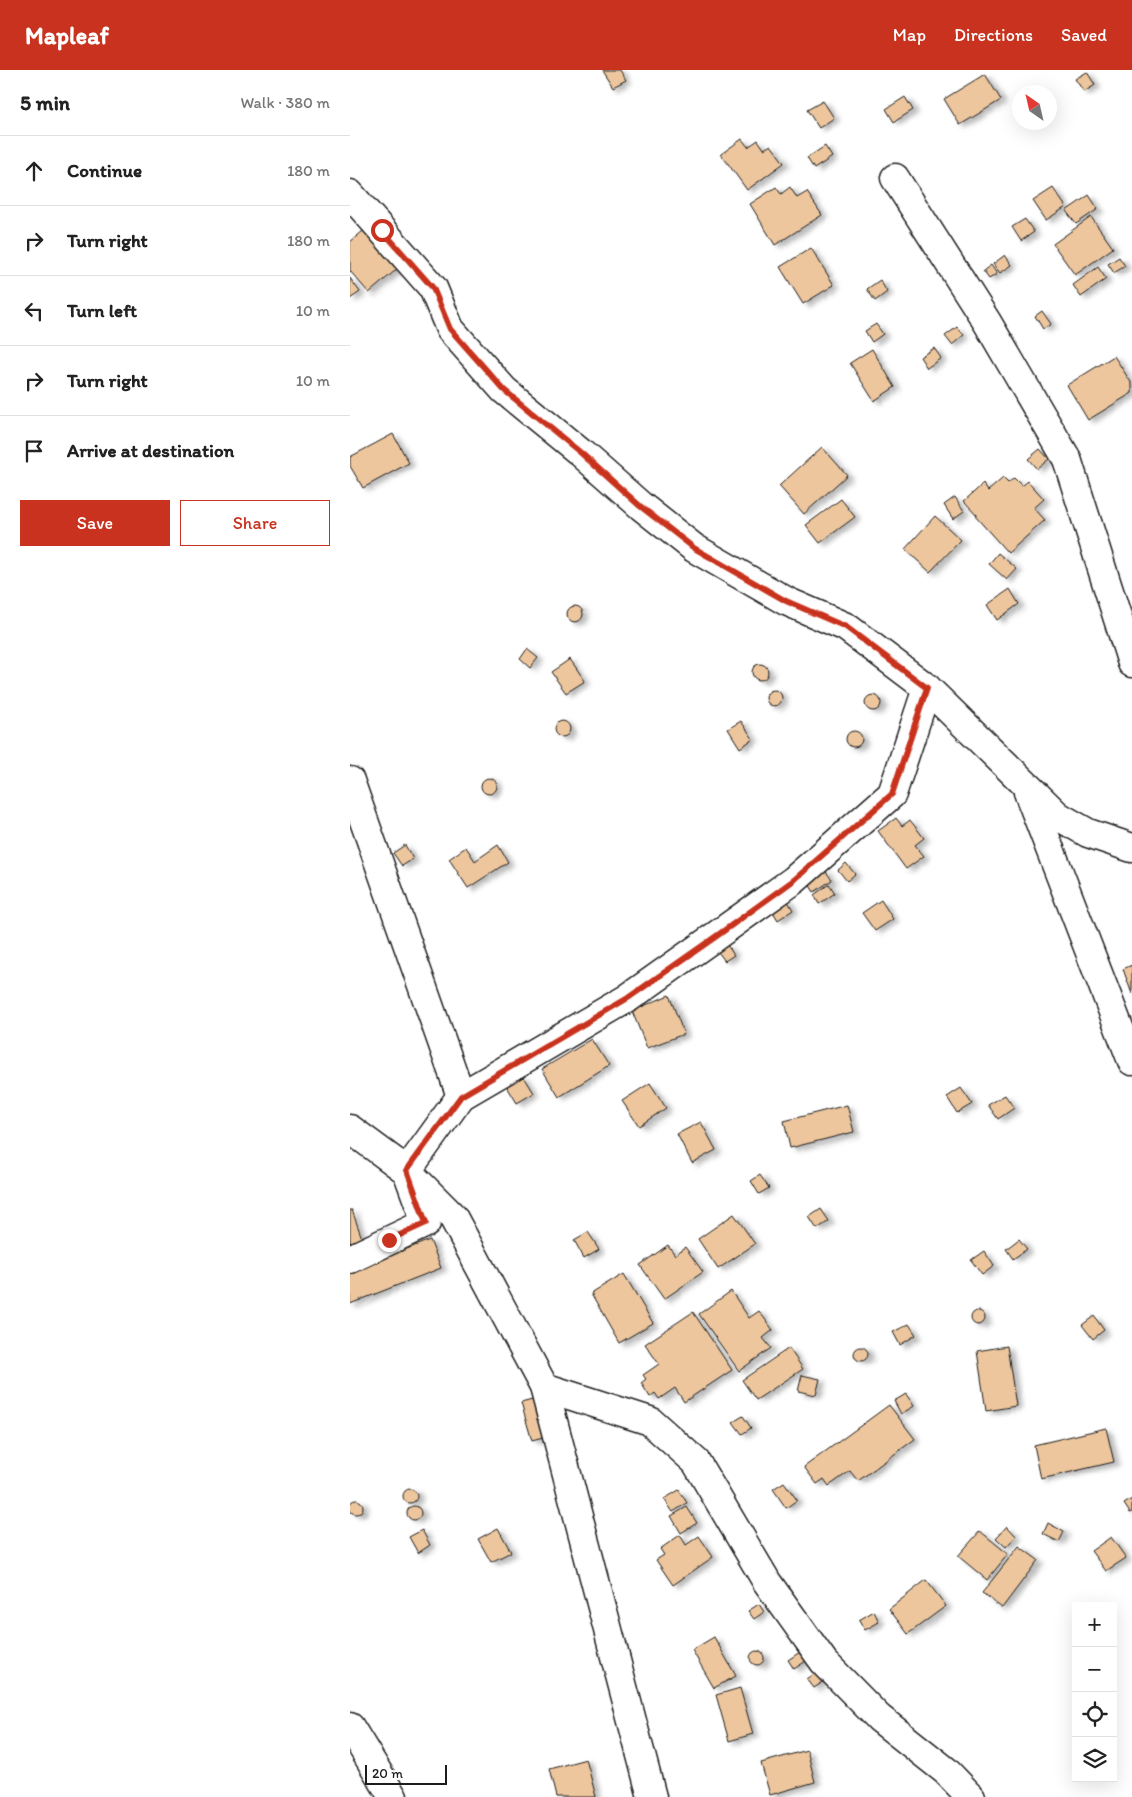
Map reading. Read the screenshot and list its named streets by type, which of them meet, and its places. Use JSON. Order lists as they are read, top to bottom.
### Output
{
  "scale_bar": "20 m",
  "north": "top left",
  "page": {
    "header": "Mapleaf",
    "nav": ["Map", "Directions", "Saved"],
    "heading": ["5 min", "Walk · 380 m"],
    "list": [
      ["Continue", "180 m"],
      ["Turn right", "180 m"],
      ["Turn left", "10 m"],
      ["Turn right", "10 m"],
      "Arrive at destination"
    ],
    "buttons": ["Save", "Share"],
    "map_buttons": ["+", "−"],
    "scale": "20 m"
  }
}
